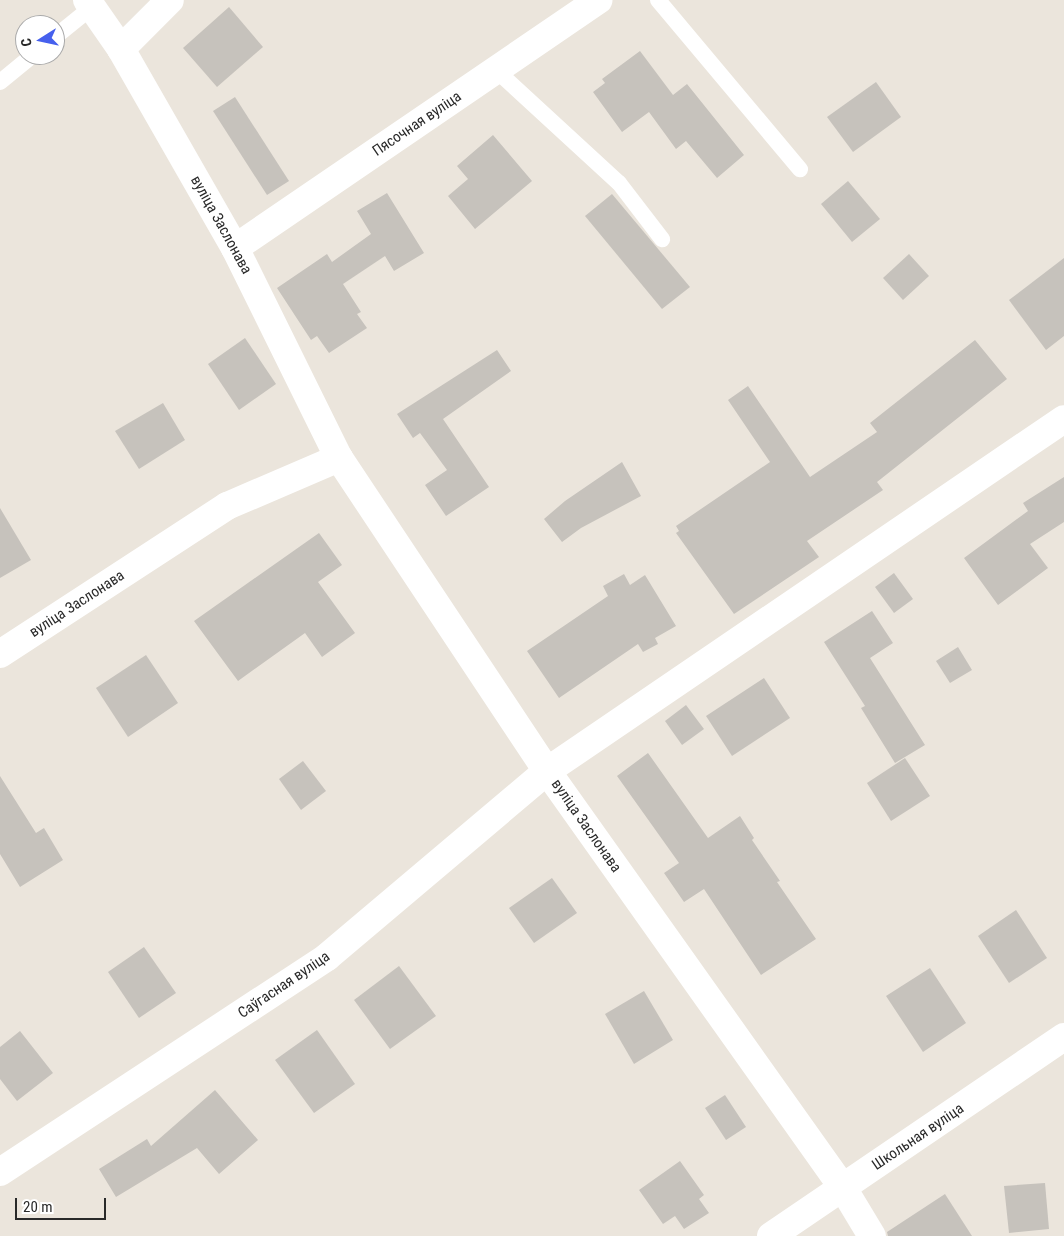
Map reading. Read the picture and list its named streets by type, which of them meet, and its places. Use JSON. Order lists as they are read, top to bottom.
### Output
{
  "streets": {
    "street": [
      "Пясочная вуліца",
      "вуліца Заслонава",
      "Саўгасная вуліца",
      "Школьная вуліца"
    ]
  },
  "crossings": [
    ["Пясочная вуліца", "вуліца Заслонава"],
    ["вуліца Заслонава", "Саўгасная вуліца"],
    ["вуліца Заслонава", "Школьная вуліца"]
  ],
  "scale_bar": "20 m",
  "north": "left"
}
